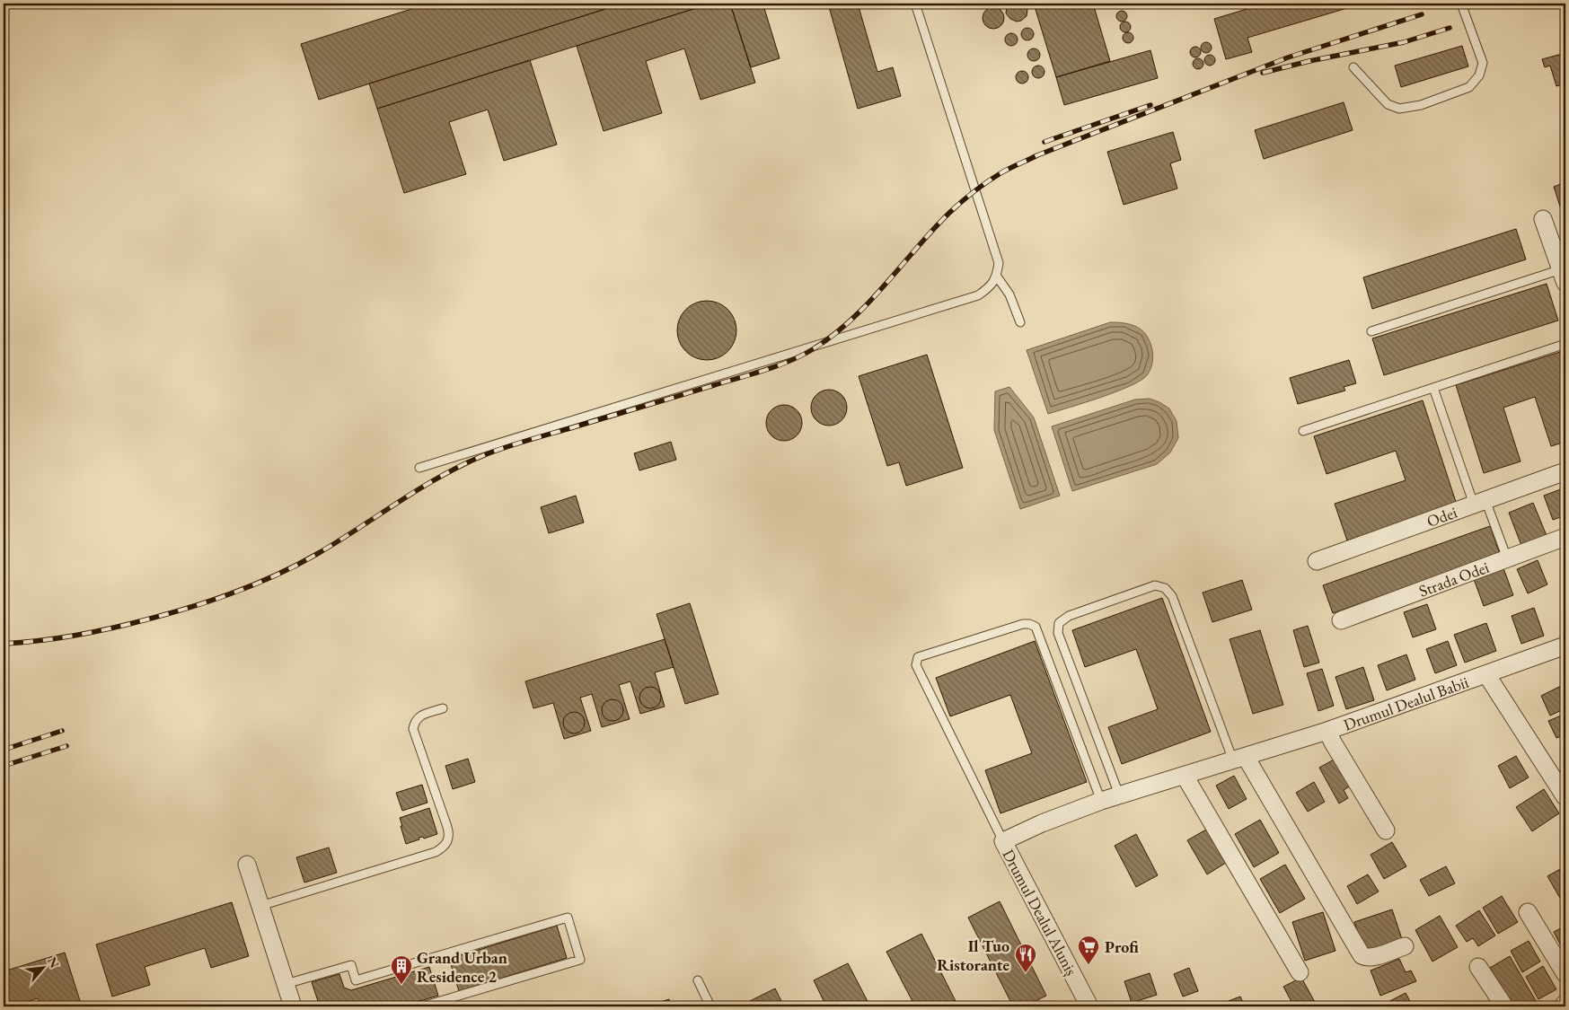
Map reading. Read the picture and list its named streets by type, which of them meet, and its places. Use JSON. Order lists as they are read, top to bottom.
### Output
{
  "streets": {
    "street": [
      "Odei",
      "Strada Odei",
      "Drumul Dealul Babii",
      "Drumul Dealul Aluniș"
    ]
  },
  "crossings": [
    ["Drumul Dealul Babii", "Drumul Dealul Aluniș"]
  ],
  "places": {
    "supermarket": ["Profi"],
    "restaurant": ["Il Tuo Ristorante"],
    "building": ["Grand Urban Residence 2"]
  },
  "north": "top right"
}
